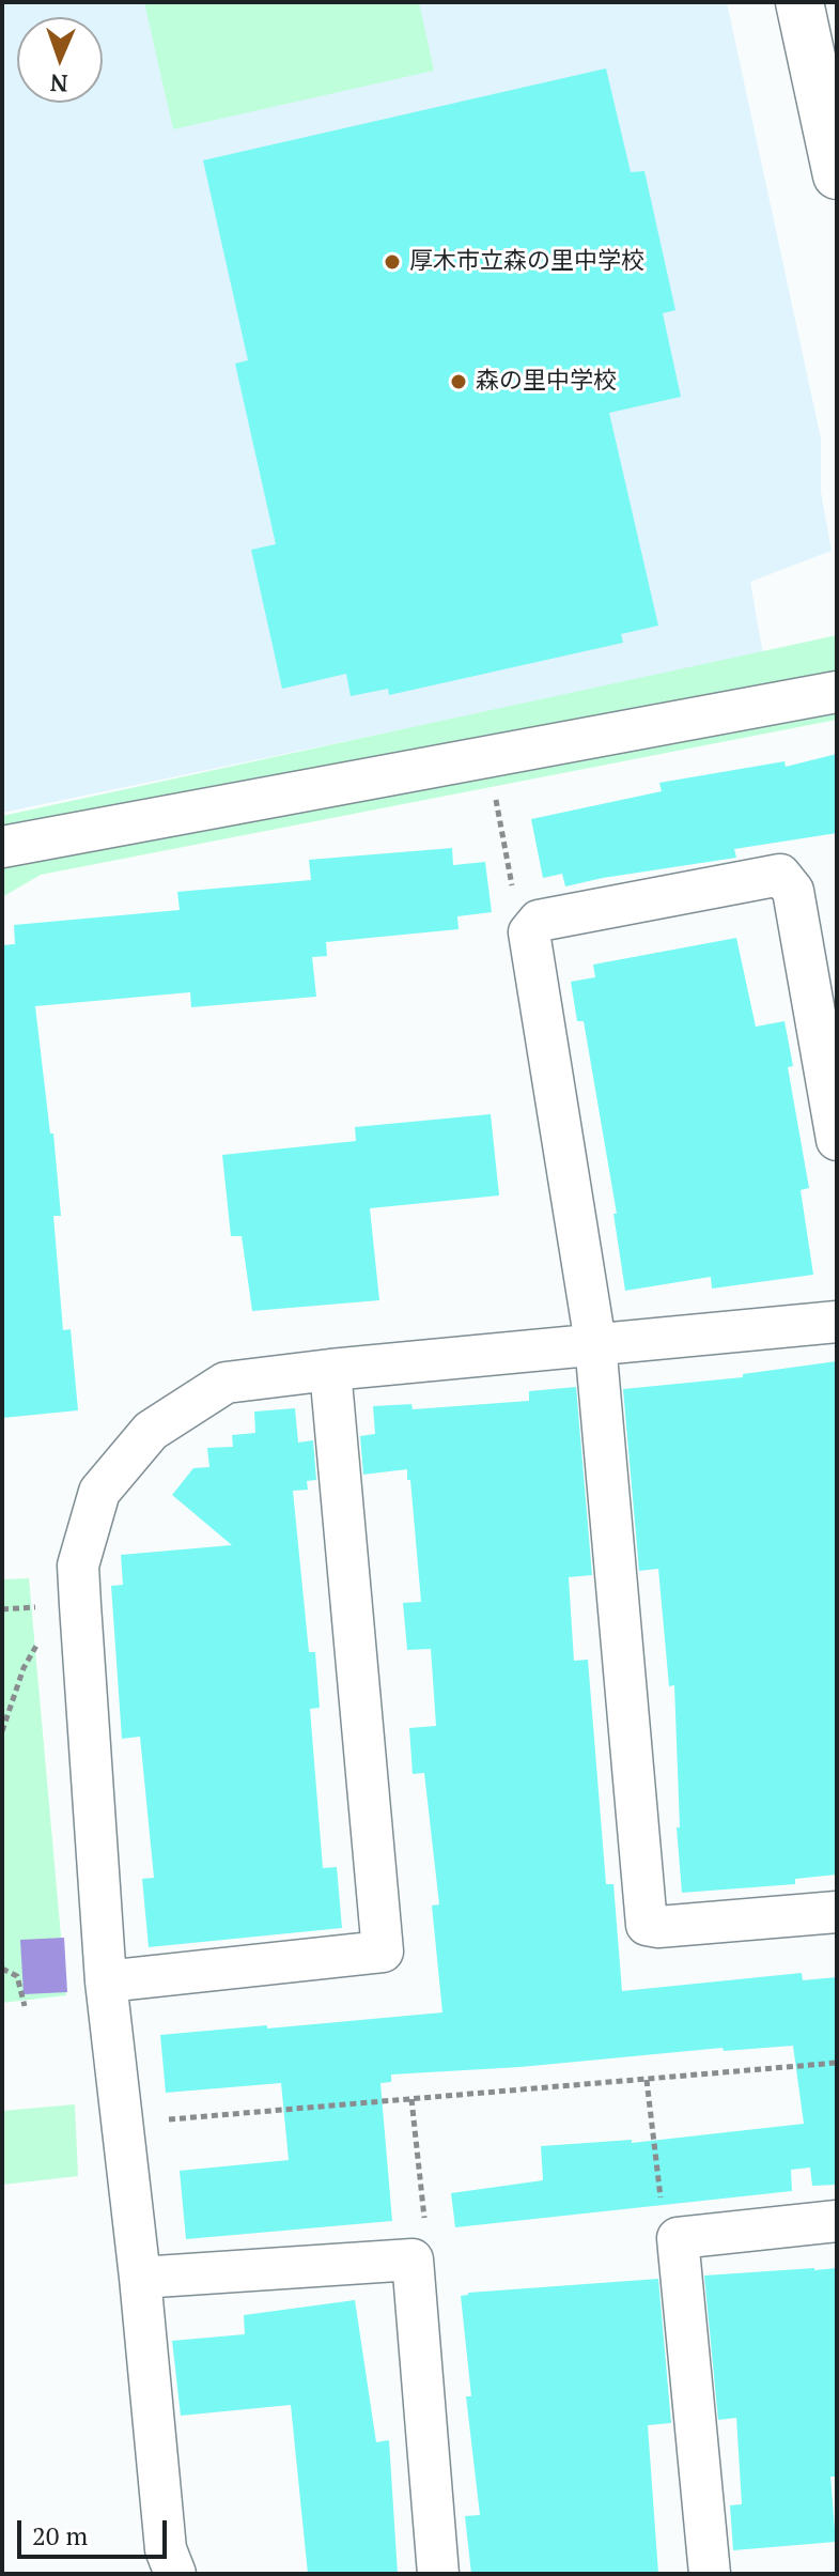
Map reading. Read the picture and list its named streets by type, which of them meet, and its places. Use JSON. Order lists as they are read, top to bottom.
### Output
{
  "places": ["厚木市立森の里中学校", "森の里中学校"],
  "scale_bar": "20 m",
  "north": "bottom"
}
